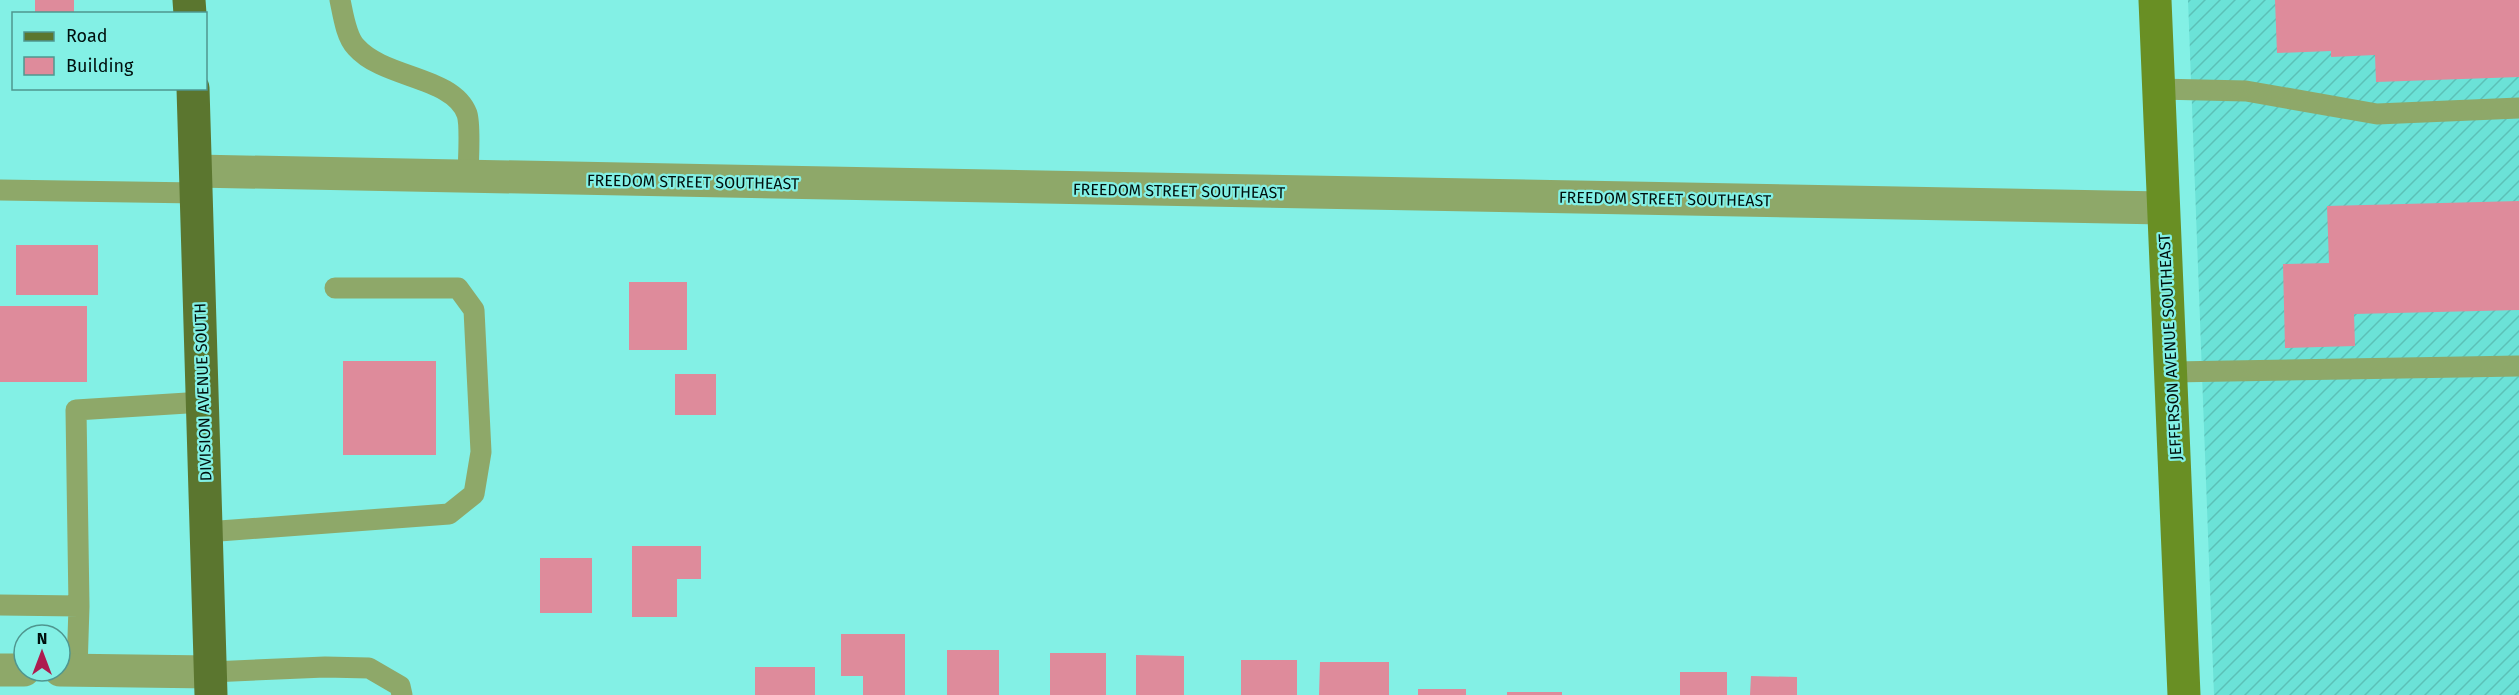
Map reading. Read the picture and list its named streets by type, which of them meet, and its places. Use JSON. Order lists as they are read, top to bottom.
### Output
{
  "streets": {
    "main road": ["DIVISION AVENUE SOUTH"],
    "street": ["FREEDOM STREET SOUTHEAST", "JEFFERSON AVENUE SOUTHEAST"]
  },
  "crossings": [
    ["FREEDOM STREET SOUTHEAST", "JEFFERSON AVENUE SOUTHEAST"],
    ["FREEDOM STREET SOUTHEAST", "DIVISION AVENUE SOUTH"]
  ],
  "legend": ["Road", "Building"],
  "north": "top"
}
